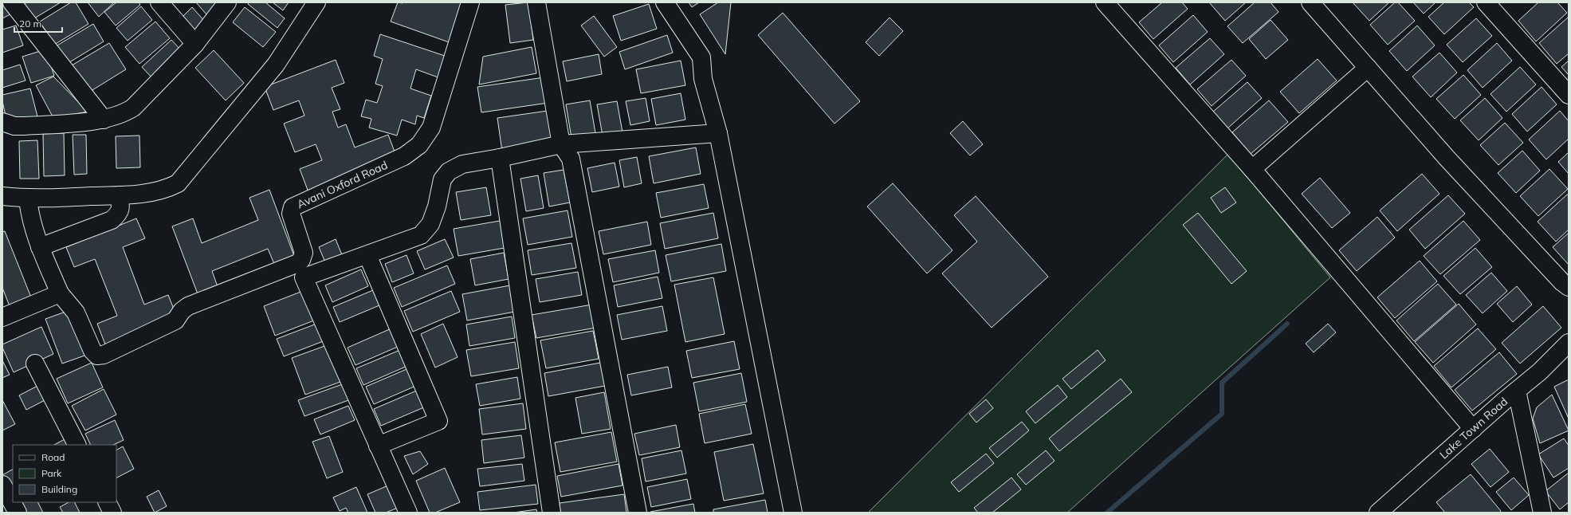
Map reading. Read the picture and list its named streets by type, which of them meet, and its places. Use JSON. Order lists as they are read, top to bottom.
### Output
{
  "streets": {
    "street": ["Avani Oxford Road", "Lake Town Road"]
  },
  "legend": ["Road", "Park", "Building"],
  "scale_bar": "20 m"
}
